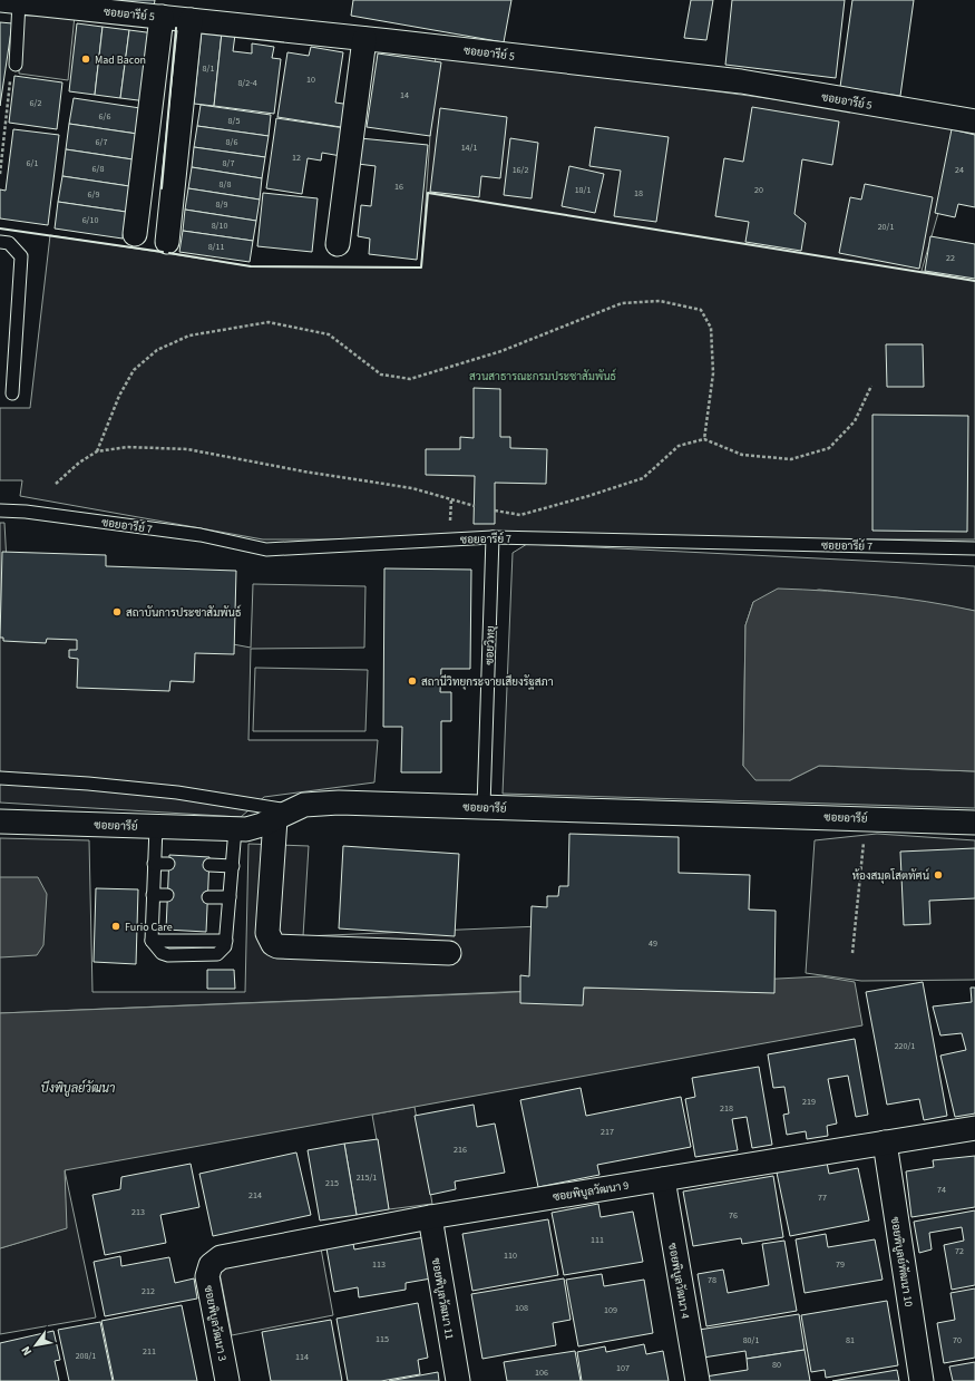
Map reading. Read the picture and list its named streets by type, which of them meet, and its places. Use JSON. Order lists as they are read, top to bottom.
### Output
{
  "streets": {
    "street": [
      "ซอยอารีย์ 5",
      "ซอยอารีย์",
      "ซอยพิบูลวัฒนา 9",
      "ซอยพิบูลย์พัฒนา 10",
      "ซอยพิบูลวัฒนา 4",
      "ซอยพิบูลวัฒนา 11",
      "ซอยพิบูลวัฒนา 3"
    ],
    "lane": ["ซอยอารีย์ 7", "ซอยวิทยุ"]
  },
  "crossings": [
    ["ซอยอารีย์ 7", "ซอยวิทยุ"],
    ["ซอยวิทยุ", "ซอยอารีย์"],
    ["ซอยพิบูลวัฒนา 9", "ซอยพิบูลย์พัฒนา 10"],
    ["ซอยพิบูลวัฒนา 9", "ซอยพิบูลวัฒนา 4"],
    ["ซอยพิบูลวัฒนา 9", "ซอยพิบูลวัฒนา 11"],
    ["ซอยพิบูลวัฒนา 9", "ซอยพิบูลวัฒนา 3"]
  ],
  "water": ["บึงพิบูลย์วัฒนา"],
  "parks": ["สวนสาธารณะกรมประชาสัมพันธ์"],
  "places": [
    "Mad Bacon",
    "สถาบันการประชาสัมพันธ์",
    "สถานีวิทยุกระจายเสียงรัฐสภา",
    "ห้องสมุดโสตทัศน์",
    "Furio Care"
  ],
  "house_numbers": [
    "8/1",
    "10",
    "8/2-4",
    "14",
    "6/2",
    "6/6",
    "8/5",
    "6/7",
    "8/6",
    "14/1",
    "12",
    "6/1",
    "8/7",
    "6/8",
    "16/2",
    "24",
    "8/8",
    "16",
    "18/1",
    "20",
    "18",
    "6/9",
    "8/9",
    "6/10",
    "8/10",
    "20/1",
    "8/11",
    "22",
    "49",
    "220/1",
    "219",
    "218",
    "217",
    "216",
    "215/1",
    "215",
    "74",
    "214",
    "77",
    "213",
    "76",
    "111",
    "72",
    "110",
    "113",
    "79",
    "78",
    "212",
    "108",
    "109",
    "115",
    "80/1",
    "81",
    "70",
    "211",
    "208/1",
    "114",
    "80",
    "107",
    "106"
  ],
  "north": "bottom left"
}
